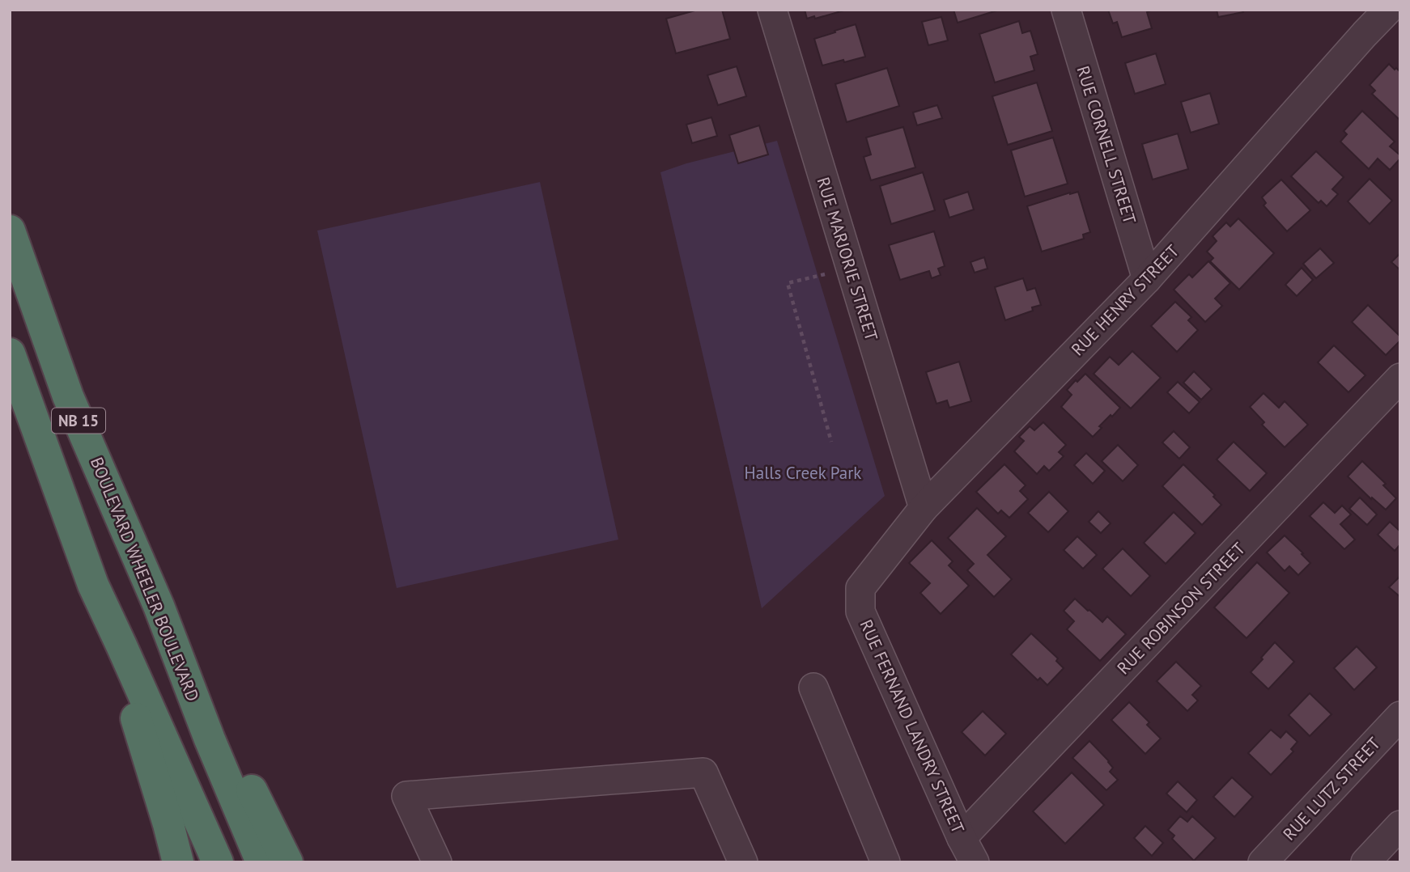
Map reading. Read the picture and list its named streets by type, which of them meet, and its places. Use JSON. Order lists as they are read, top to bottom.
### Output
{
  "streets": {
    "highway": ["NB 15", "BOULEVARD WHEELER BOULEVARD"],
    "street": [
      "RUE CORNELL STREET",
      "RUE MARJORIE STREET",
      "RUE HENRY STREET",
      "RUE ROBINSON STREET",
      "RUE FERNAND LANDRY STREET",
      "RUE LUTZ STREET"
    ]
  },
  "crossings": [
    ["RUE CORNELL STREET", "RUE HENRY STREET"],
    ["RUE MARJORIE STREET", "RUE HENRY STREET"],
    ["RUE HENRY STREET", "RUE FERNAND LANDRY STREET"],
    ["RUE ROBINSON STREET", "RUE FERNAND LANDRY STREET"]
  ],
  "parks": ["Halls Creek Park"]
}
